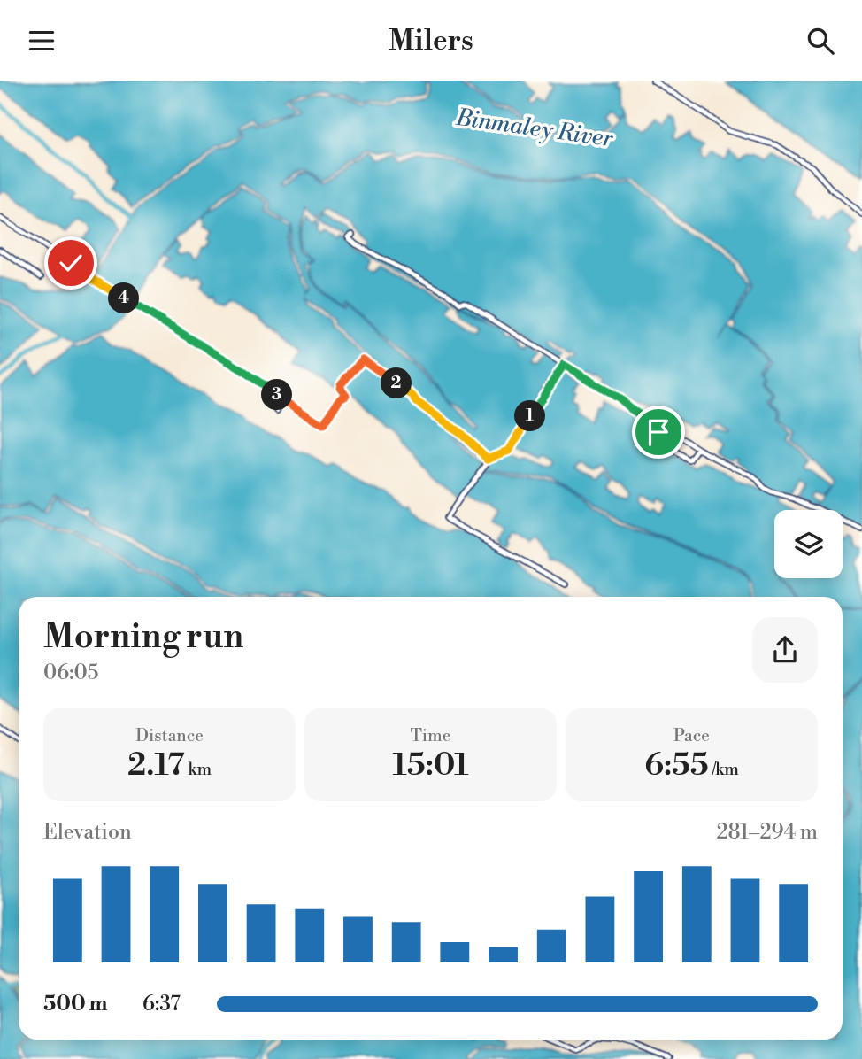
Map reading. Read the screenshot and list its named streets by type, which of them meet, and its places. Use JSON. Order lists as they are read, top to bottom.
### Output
{
  "water": ["Binmaley River"],
  "page": {
    "header": "Milers",
    "pins": [
      "4",
      "2",
      "3",
      "1"
    ],
    "heading": ["Morning run", "06:05"],
    "stats": [
      ["Distance", "2.17 km"],
      ["Time", "15:01"],
      ["Pace", "6:55 /km"]
    ],
    "chart": ["Elevation", "281–294 m"],
    "list": [
      {
        "name": "500 m",
        "note": "6:37"
      }
    ]
  }
}
